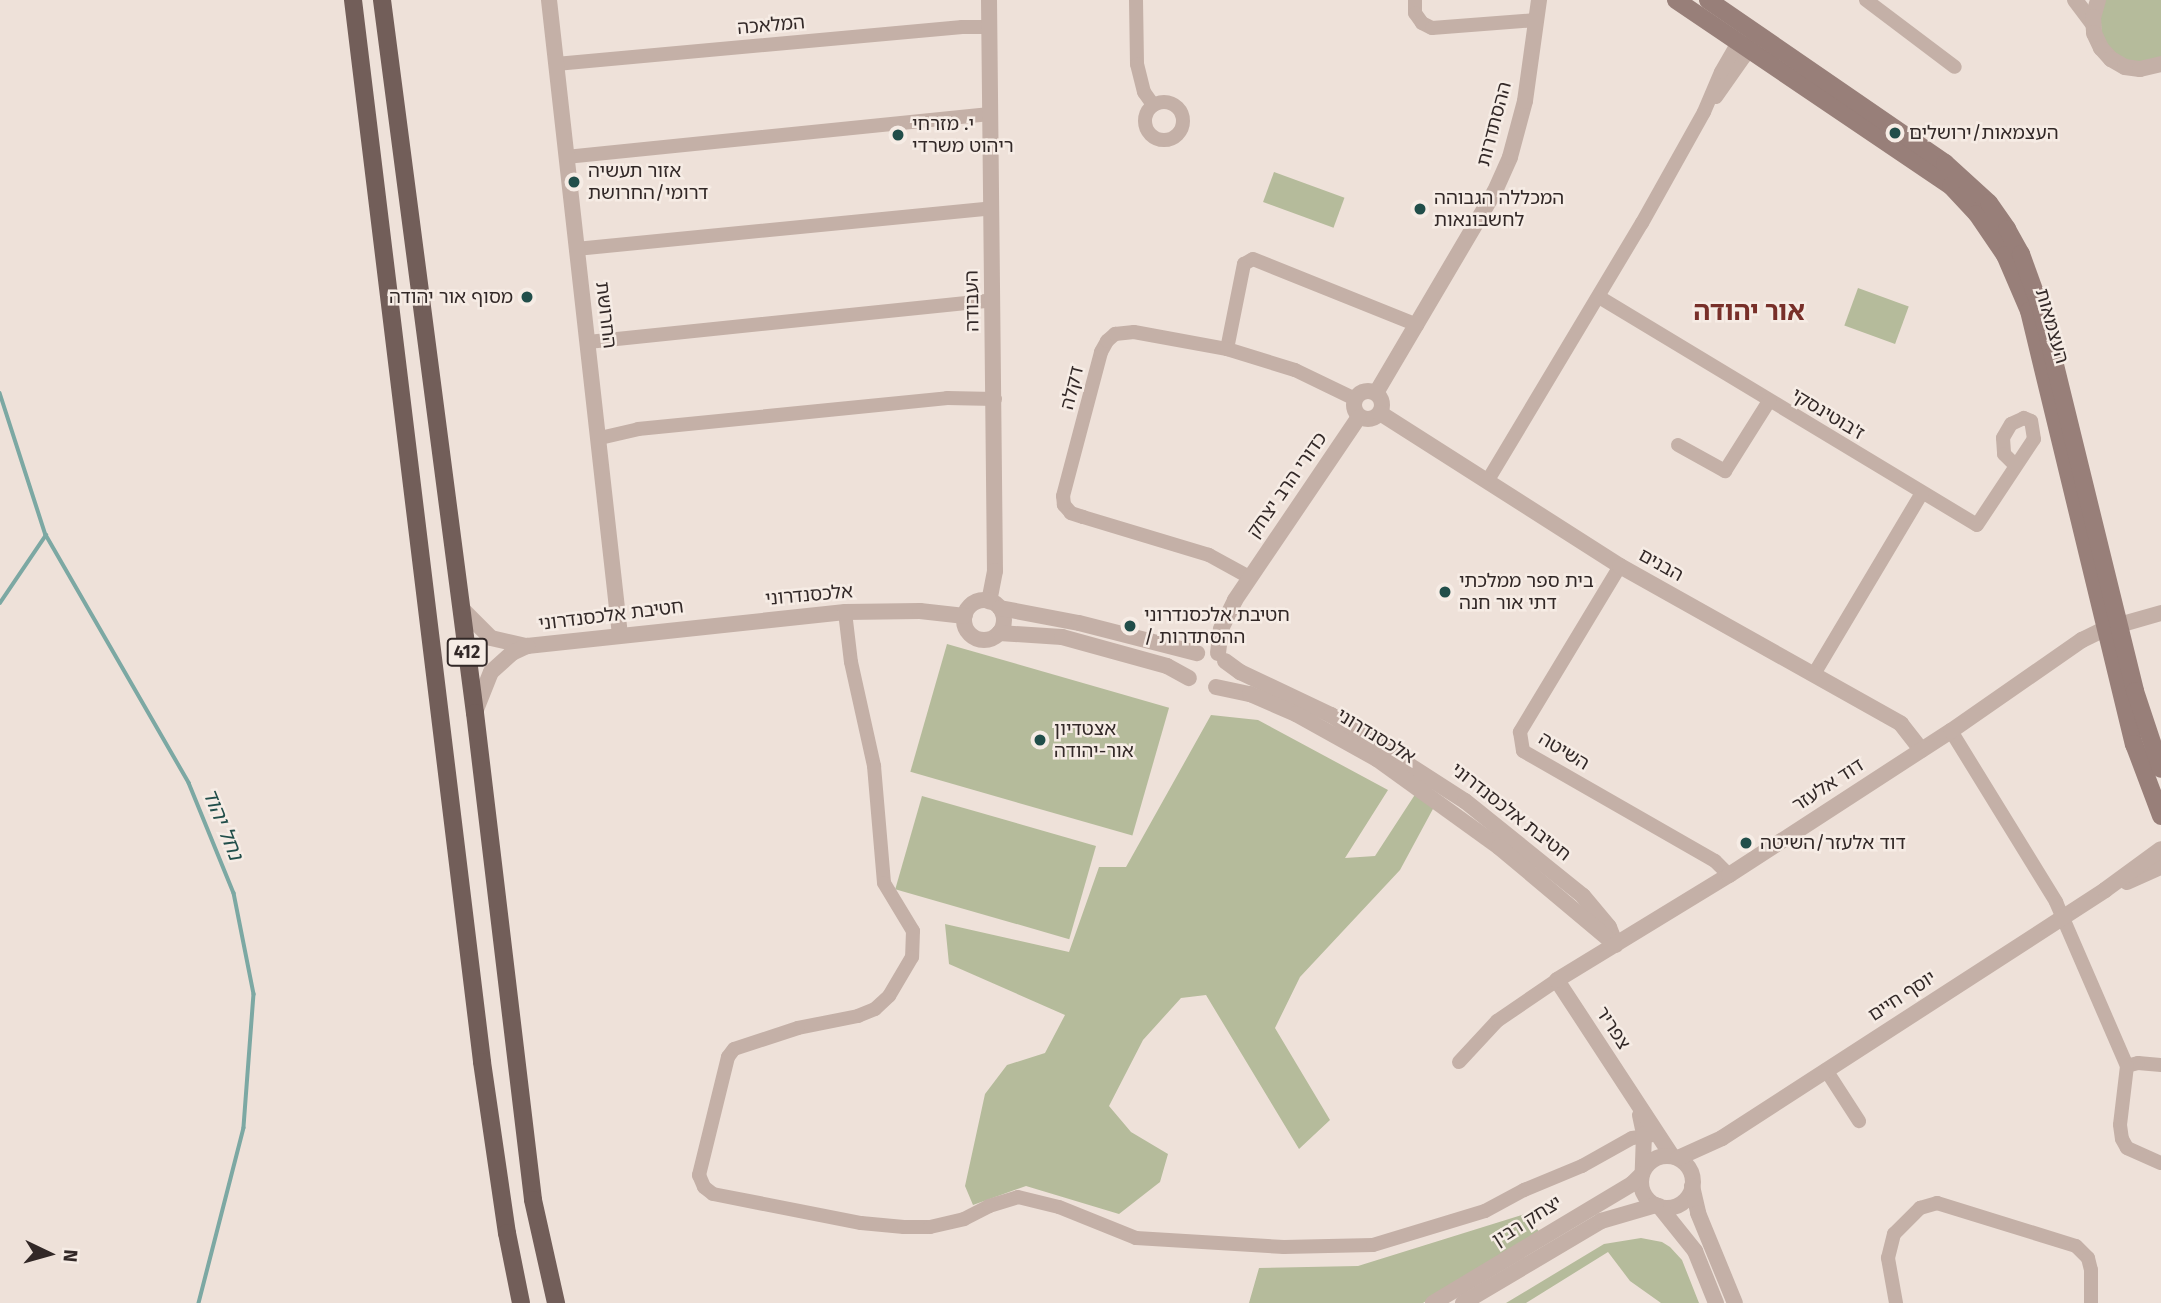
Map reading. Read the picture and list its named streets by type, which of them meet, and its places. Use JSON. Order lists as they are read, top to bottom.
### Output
{
  "streets": {
    "main road": ["העצמאות", "412"],
    "street": [
      "המלאכה",
      "ההסתדרות",
      "העבודה",
      "החרושת",
      "דקלה",
      "ז'בוטינסקי",
      "כדורי הרב יצחק",
      "הבנים",
      "אלכסנדרוני",
      "חטיבת אלכסנדרוני",
      "השיטה",
      "דוד אלעזר",
      "יוסף חיים",
      "צפריר",
      "יצחק רבין"
    ]
  },
  "crossings": [
    ["המלאכה", "העבודה"],
    ["המלאכה", "החרושת"],
    ["ההסתדרות", "דקלה"],
    ["ההסתדרות", "כדורי הרב יצחק"],
    ["ההסתדרות", "הבנים"],
    ["העבודה", "אלכסנדרוני"],
    ["העבודה", "חטיבת אלכסנדרוני"],
    ["החרושת", "חטיבת אלכסנדרוני"],
    ["העצמאות", "דוד אלעזר"],
    ["דקלה", "כדורי הרב יצחק"],
    ["דקלה", "הבנים"],
    ["כדורי הרב יצחק", "הבנים"],
    ["הבנים", "השיטה"],
    ["הבנים", "דוד אלעזר"],
    ["אלכסנדרוני", "חטיבת אלכסנדרוני"],
    ["חטיבת אלכסנדרוני", "412"],
    ["חטיבת אלכסנדרוני", "דוד אלעזר"],
    ["השיטה", "דוד אלעזר"],
    ["דוד אלעזר", "צפריר"],
    ["יוסף חיים", "צפריר"],
    ["יוסף חיים", "יצחק רבין"],
    ["צפריר", "יצחק רבין"]
  ],
  "districts": ["אור יהודה"],
  "water": ["נחל יהוד"],
  "places": [
    "העצמאות/ירושלים",
    "י. מזרחי ריהוט משרדי",
    "אזור תעשיה דרומי/החרושת",
    "המכללה הגבוהה לחשבונאות",
    "מסוף אור יהודה",
    "בית ספר ממלכתי דתי אור חנה",
    "חטיבת אלכסנדרוני / ההסתדרות",
    "אצטדיון אור-יהודה",
    "דוד אלעזר/השיטה"
  ],
  "north": "right"
}
